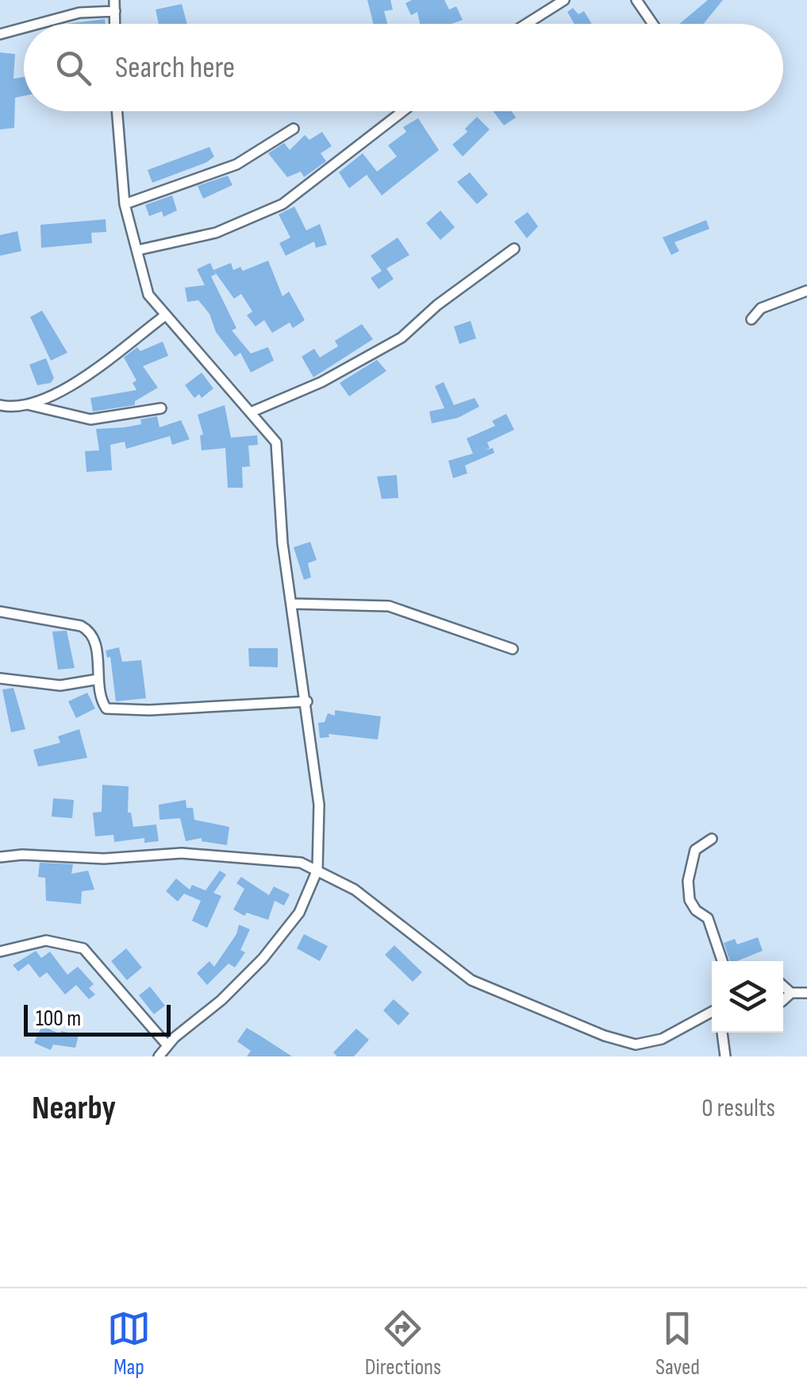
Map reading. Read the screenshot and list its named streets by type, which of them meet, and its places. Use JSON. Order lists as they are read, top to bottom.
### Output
{
  "scale_bar": "100 m",
  "page": {
    "search": "Search here",
    "scale": "100 m",
    "heading": ["Nearby", "0 results"],
    "nav": ["Map", "Directions", "Saved"]
  }
}
